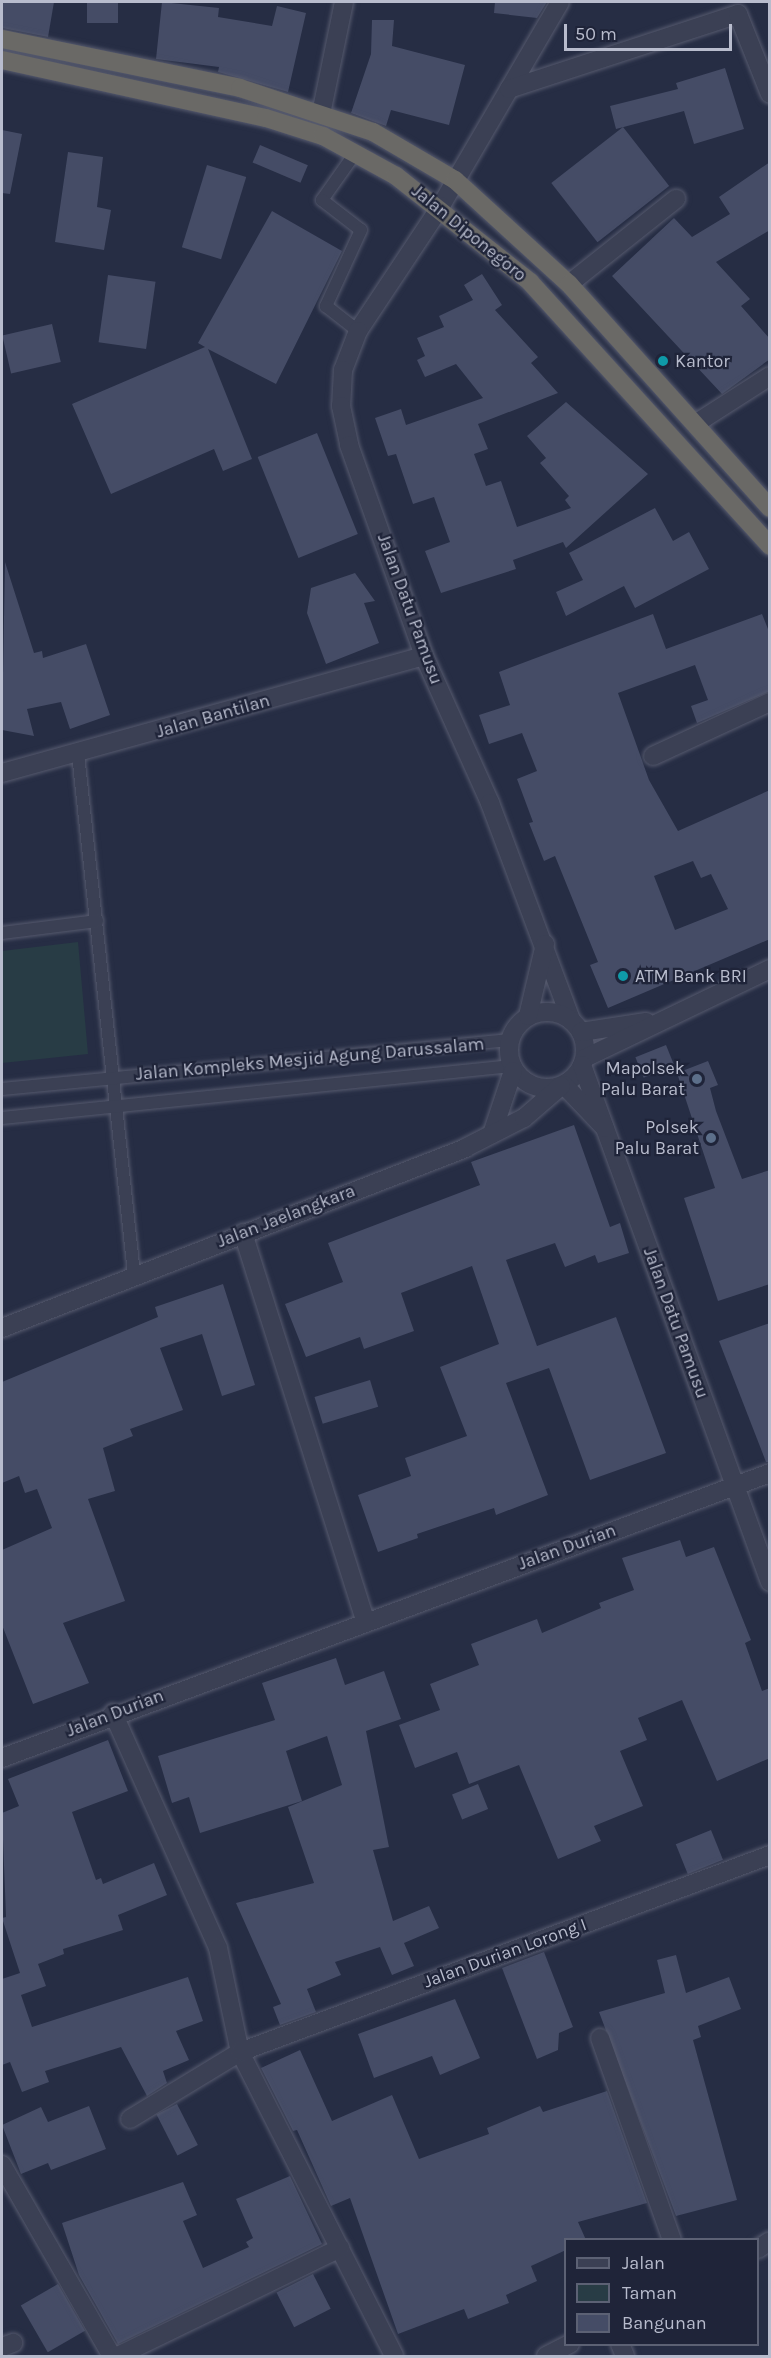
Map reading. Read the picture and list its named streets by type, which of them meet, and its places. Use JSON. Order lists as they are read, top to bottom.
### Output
{
  "streets": {
    "highway": ["Jalan Diponegoro"],
    "street": [
      "Jalan Datu Pamusu",
      "Jalan Bantilan",
      "Jalan Jaelangkara",
      "Jalan Durian",
      "Jalan Durian Lorong I"
    ],
    "lane": ["Jalan Kompleks Mesjid Agung Darussalam"]
  },
  "crossings": [
    ["Jalan Diponegoro", "Jalan Datu Pamusu"],
    ["Jalan Datu Pamusu", "Jalan Bantilan"],
    ["Jalan Datu Pamusu", "Jalan Kompleks Mesjid Agung Darussalam"],
    ["Jalan Datu Pamusu", "Jalan Jaelangkara"],
    ["Jalan Datu Pamusu", "Jalan Durian"],
    ["Jalan Bantilan", "Jalan Kompleks Mesjid Agung Darussalam"],
    ["Jalan Kompleks Mesjid Agung Darussalam", "Jalan Jaelangkara"]
  ],
  "places": [
    "Kantor",
    "ATM Bank BRI",
    "Mapolsek Palu Barat",
    "Polsek Palu Barat"
  ],
  "legend": ["Jalan", "Taman", "Bangunan"],
  "scale_bar": "50 m"
}
